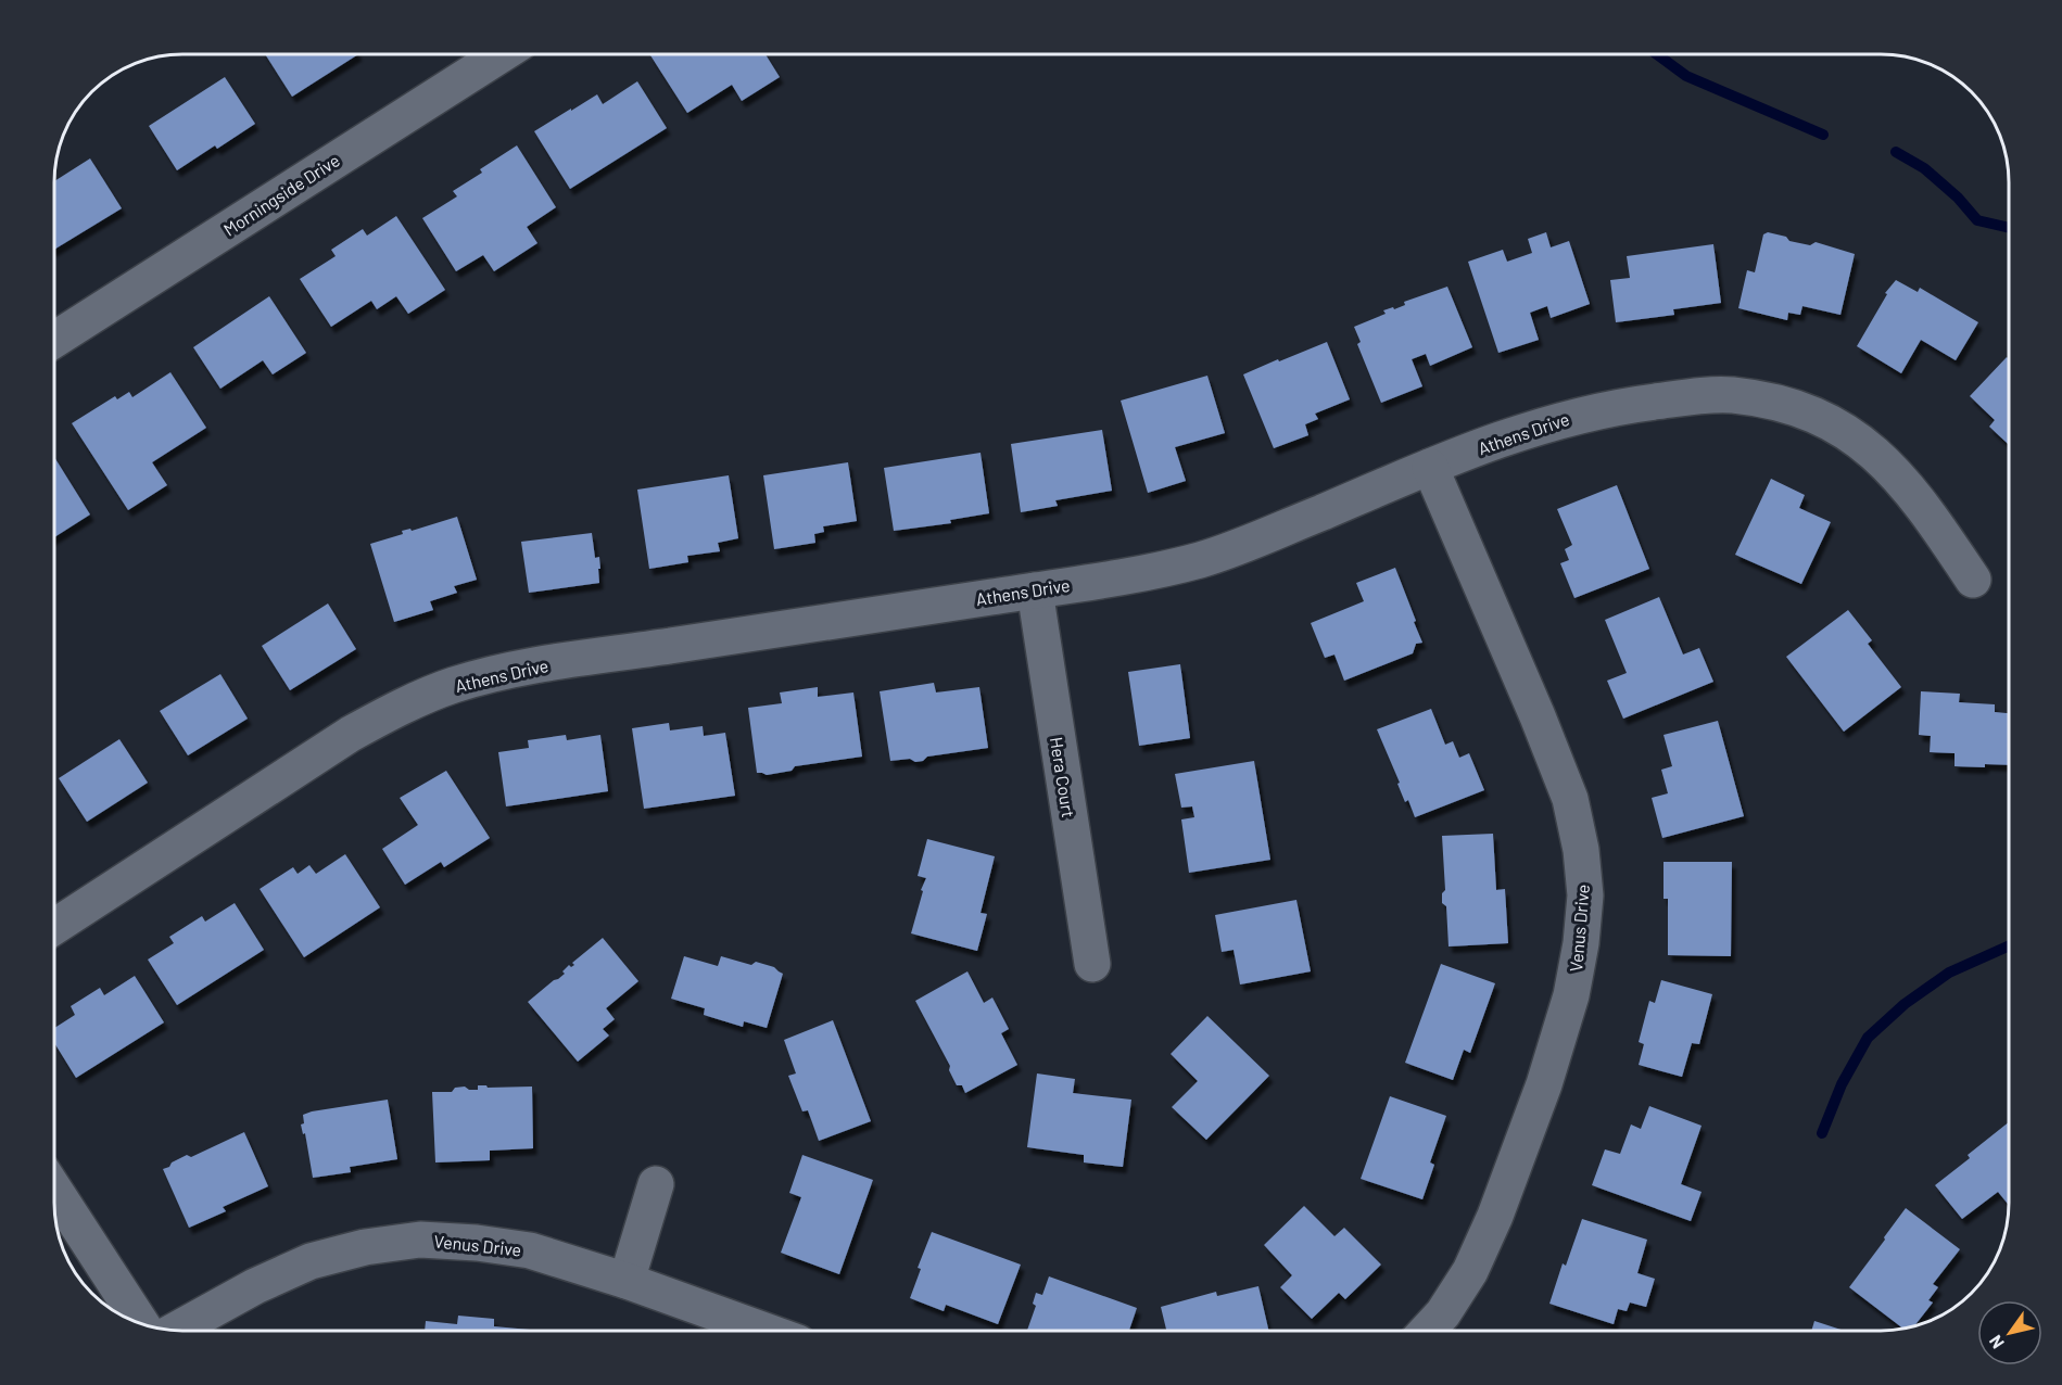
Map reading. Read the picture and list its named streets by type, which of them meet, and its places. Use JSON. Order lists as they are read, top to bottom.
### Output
{
  "streets": {
    "street": [
      "Morningside Drive",
      "Athens Drive",
      "Hera Court",
      "Venus Drive"
    ]
  },
  "crossings": [
    ["Athens Drive", "Hera Court"],
    ["Athens Drive", "Venus Drive"]
  ],
  "north": "bottom left"
}
